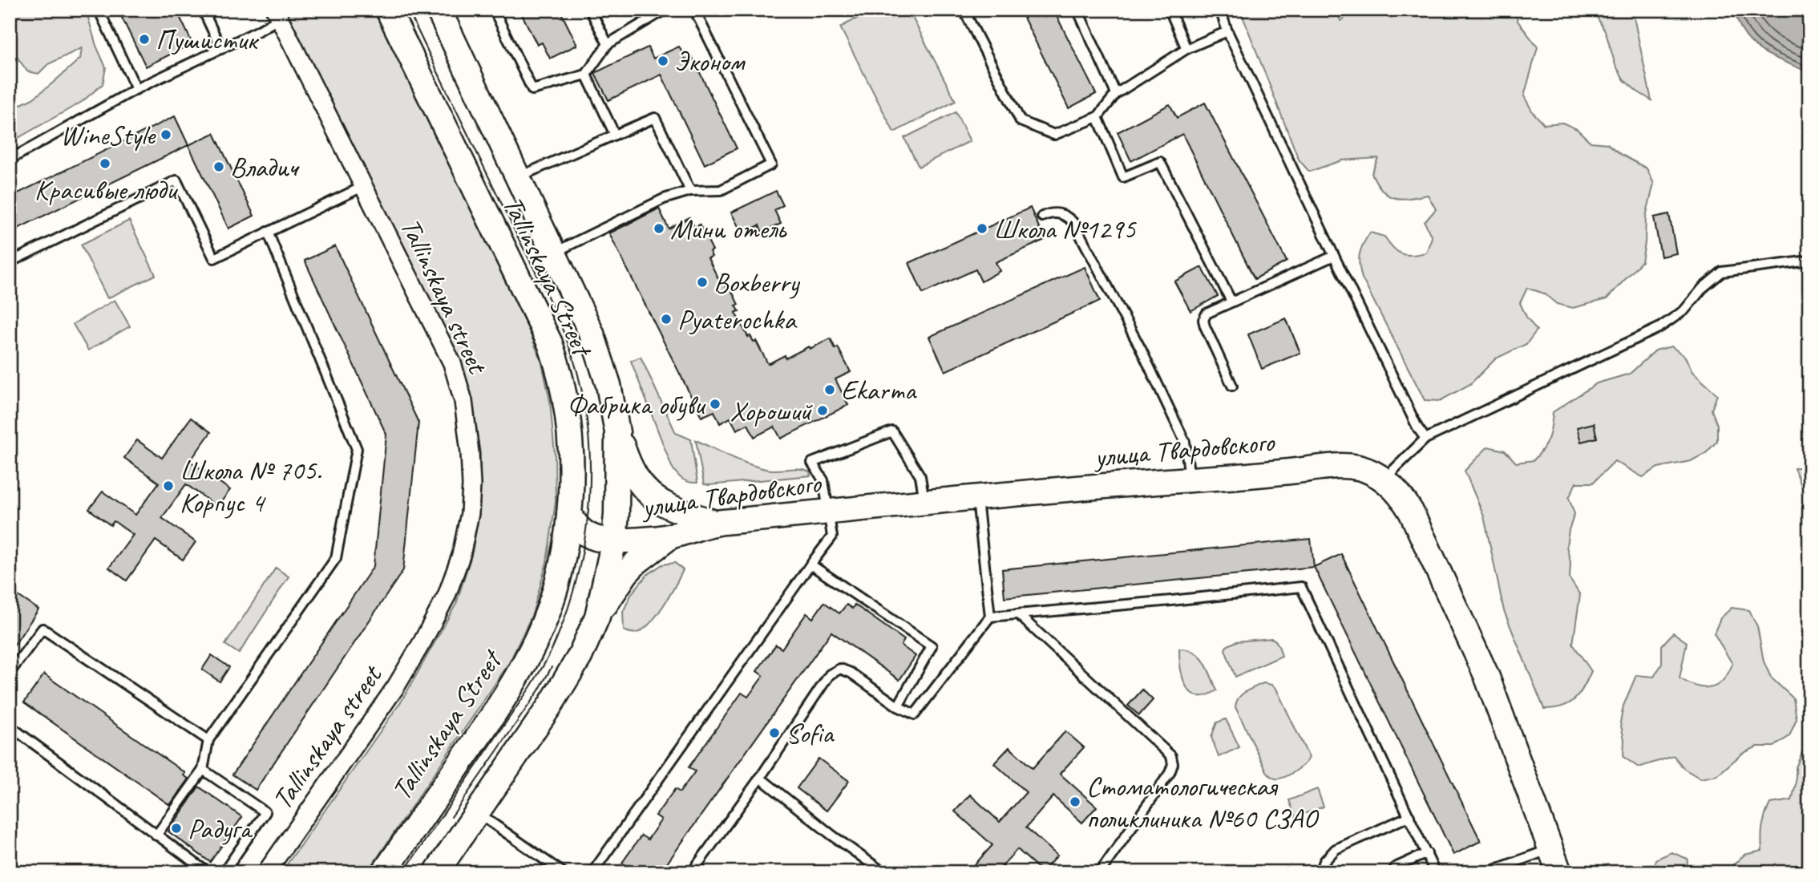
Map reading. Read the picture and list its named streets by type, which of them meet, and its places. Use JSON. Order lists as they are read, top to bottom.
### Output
{
  "streets": {
    "main road": ["Tallinskaya Street", "улица Твардовского"],
    "street": ["Tallinskaya street"]
  },
  "crossings": [
    ["Tallinskaya Street", "улица Твардовского"]
  ],
  "places": [
    "Пушистик",
    "Эконом",
    "WineStyle",
    "Красивые люди",
    "Владич",
    "Мини отель",
    "Школа №1295",
    "Boxberry",
    "Pyaterochka",
    "Ekarma",
    "Фабрика обуви",
    "Хороший",
    "Школа № 705. Корпус 4",
    "Sofia",
    "Стоматологическая поликлиника №60 СЗАО",
    "Радуга"
  ]
}
